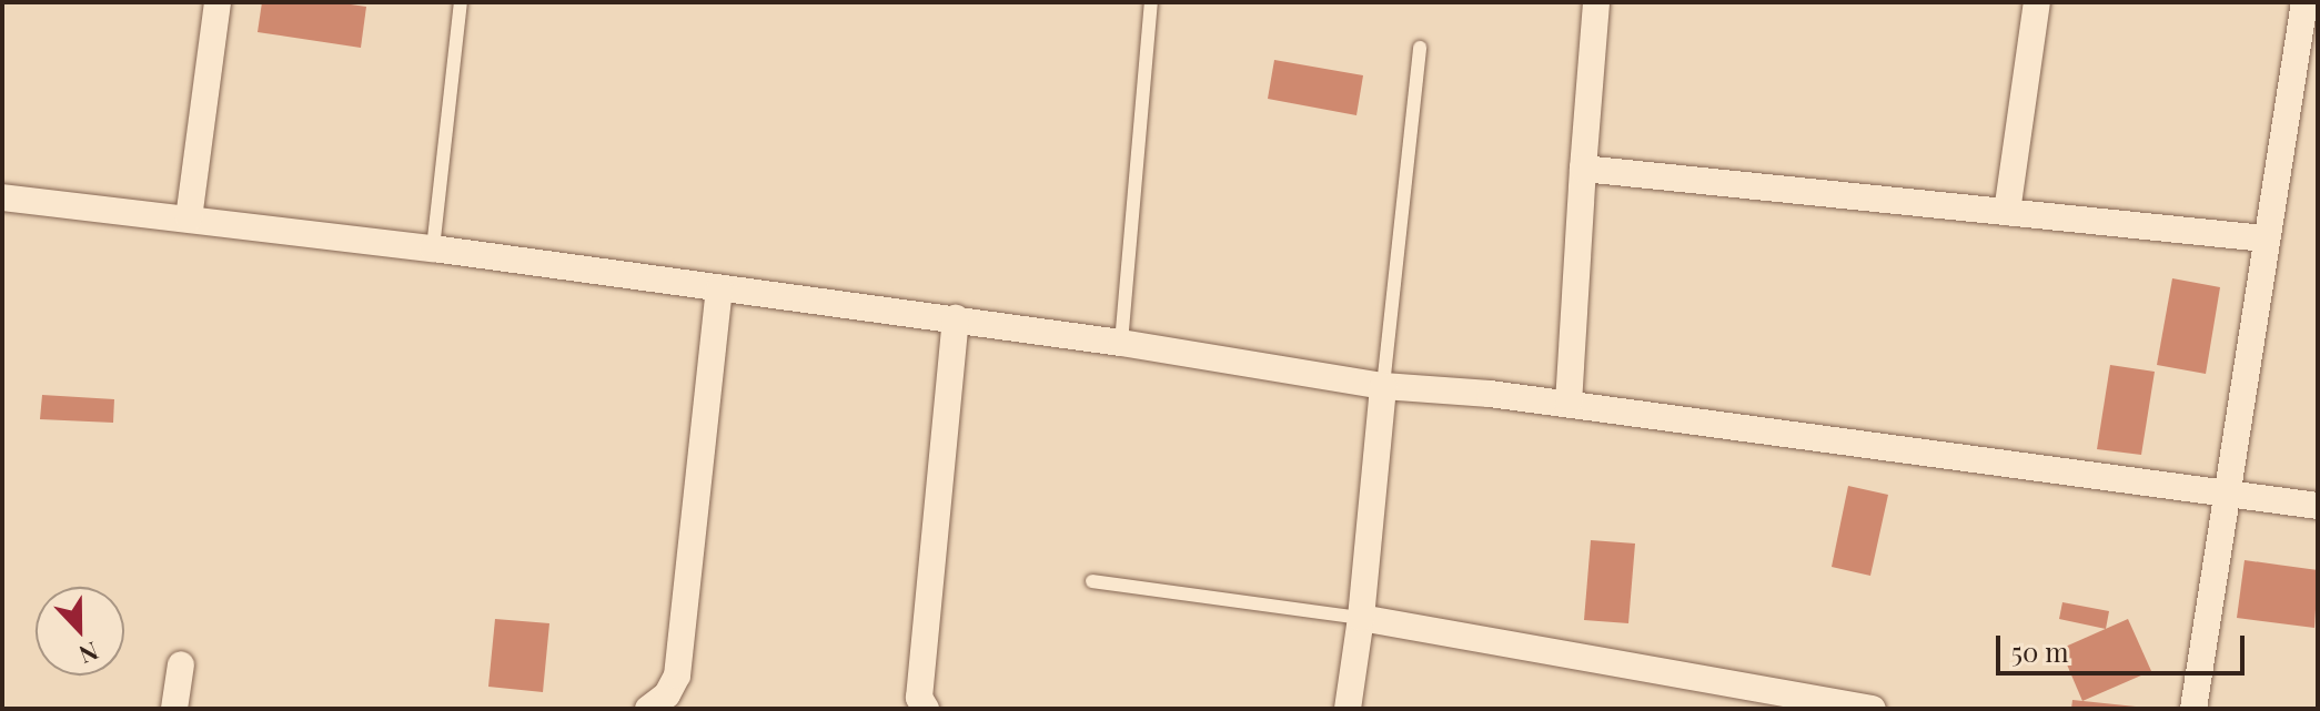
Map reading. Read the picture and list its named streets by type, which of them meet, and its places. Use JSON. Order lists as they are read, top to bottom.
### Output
{
  "scale_bar": "50 m",
  "north": "bottom"
}
